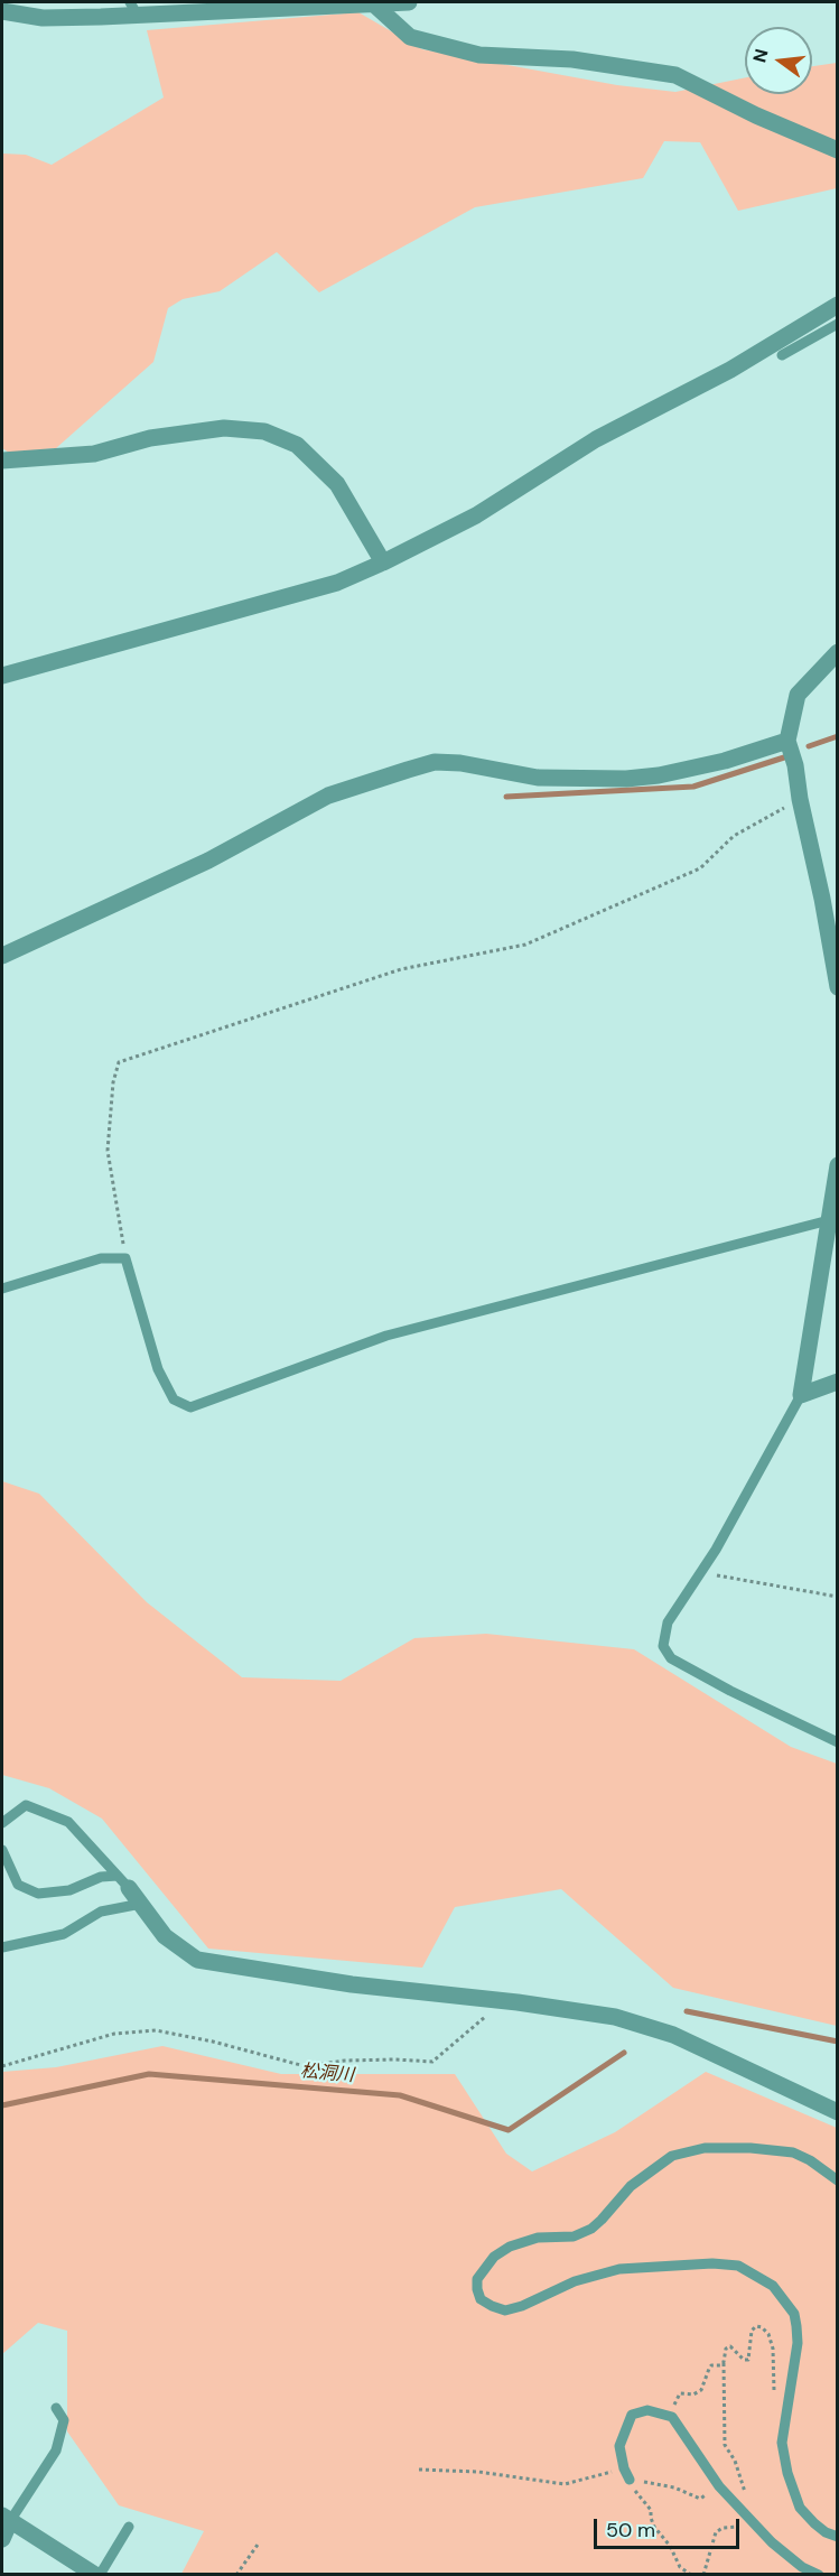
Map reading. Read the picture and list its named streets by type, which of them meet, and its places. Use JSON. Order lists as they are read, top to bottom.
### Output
{
  "water": ["松洞川"],
  "scale_bar": "50 m",
  "north": "left"
}
